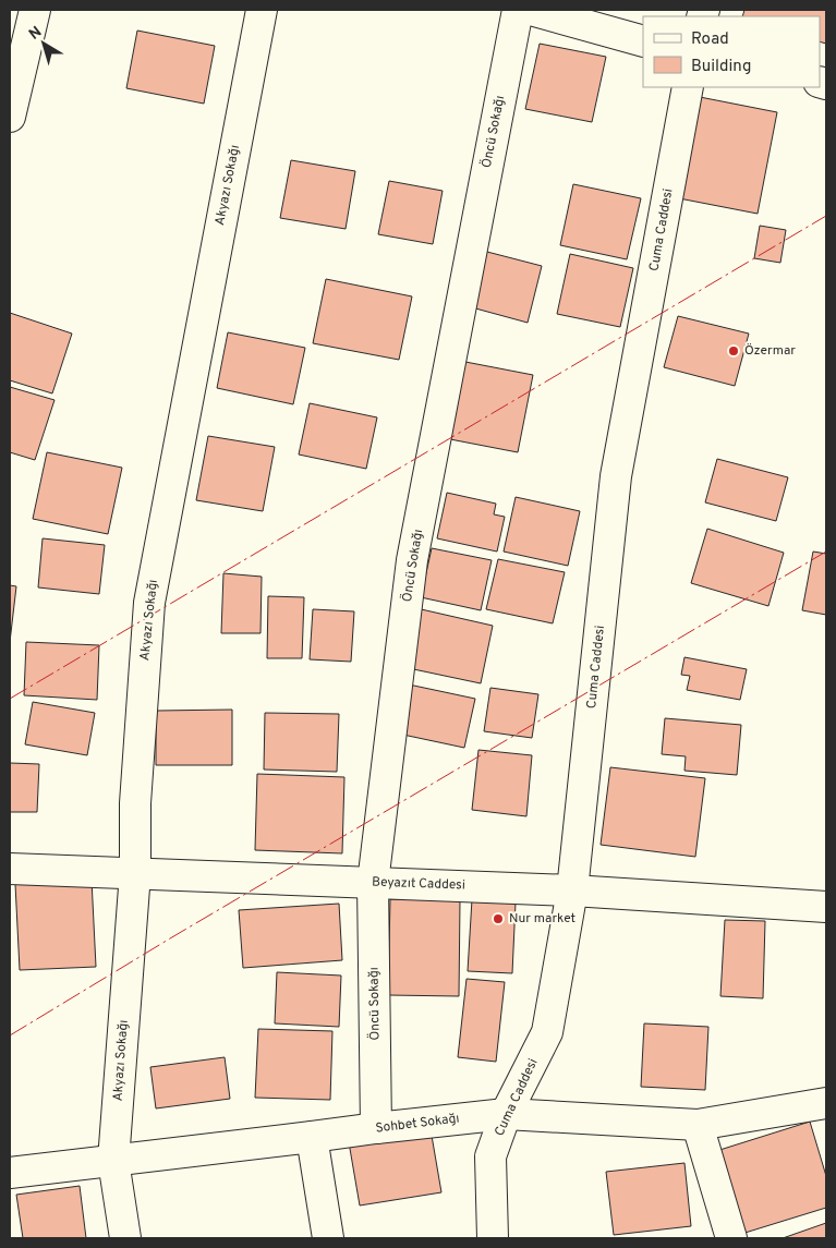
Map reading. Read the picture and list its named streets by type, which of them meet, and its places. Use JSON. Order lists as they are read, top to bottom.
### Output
{
  "streets": {
    "street": [
      "Öncü Sokağı",
      "Akyazı Sokağı",
      "Cuma Caddesi",
      "Beyazıt Caddesi",
      "Sohbet Sokağı"
    ]
  },
  "crossings": [
    ["Öncü Sokağı", "Beyazıt Caddesi"],
    ["Öncü Sokağı", "Sohbet Sokağı"],
    ["Akyazı Sokağı", "Beyazıt Caddesi"],
    ["Akyazı Sokağı", "Sohbet Sokağı"],
    ["Cuma Caddesi", "Beyazıt Caddesi"],
    ["Cuma Caddesi", "Sohbet Sokağı"]
  ],
  "places": ["Özermar", "Nur market"],
  "legend": ["Road", "Building"],
  "north": "top left"
}
